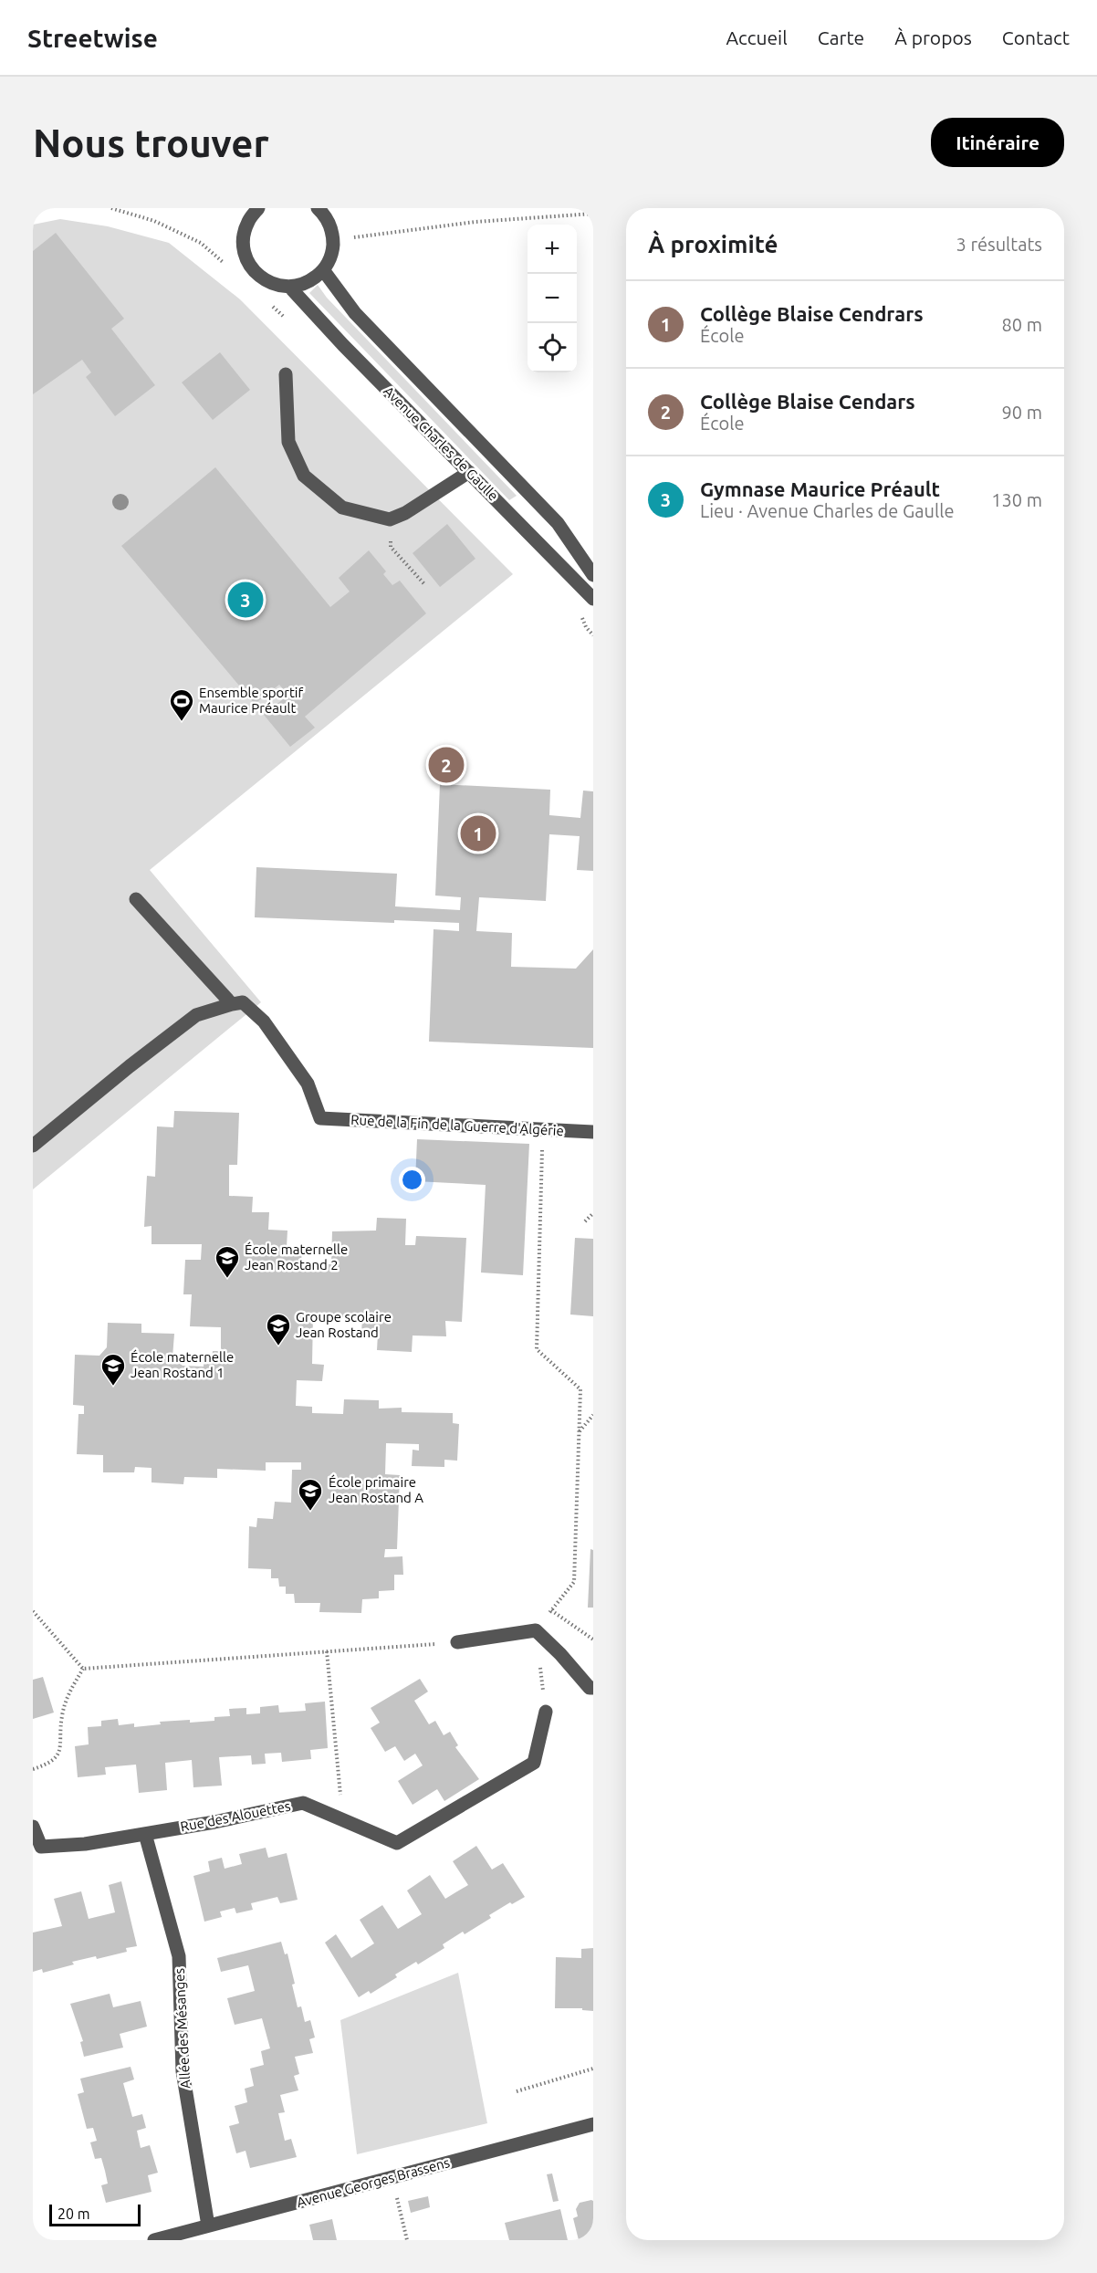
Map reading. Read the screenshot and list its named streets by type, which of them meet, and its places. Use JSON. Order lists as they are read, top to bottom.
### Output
{
  "streets": {
    "street": [
      "Avenue Charles de Gaulle",
      "Rue de la Fin de la Guerre d'Algérie",
      "Rue des Alouettes",
      "Allée des Mésanges",
      "Avenue Georges Brassens"
    ]
  },
  "crossings": [
    ["Rue des Alouettes", "Allée des Mésanges"],
    ["Allée des Mésanges", "Avenue Georges Brassens"]
  ],
  "places": {
    "sports": ["Ensemble sportif Maurice Préault"],
    "school or university": [
      "École maternelle Jean Rostand 2",
      "Groupe scolaire Jean Rostand",
      "École maternelle Jean Rostand 1",
      "École primaire Jean Rostand A"
    ]
  },
  "scale_bar": "20 m",
  "page": {
    "header": "Streetwise",
    "nav": [
      "Accueil",
      "Carte",
      "À propos",
      "Contact"
    ],
    "buttons": "Itinéraire",
    "title": "Nous trouver",
    "heading": ["À proximité", "3 résultats"],
    "map_buttons": ["+", "−"],
    "list": [
      {
        "mark": "1",
        "name": "Collège Blaise Cendrars",
        "note": "École",
        "value": "80 m"
      },
      {
        "mark": "2",
        "name": "Collège Blaise Cendars",
        "note": "École",
        "value": "90 m"
      },
      {
        "mark": "3",
        "name": "Gymnase Maurice Préault",
        "note": "Lieu · Avenue Charles de Gaulle",
        "value": "130 m"
      }
    ],
    "pins": ["3", "2", "1"],
    "scale": "20 m"
  }
}
